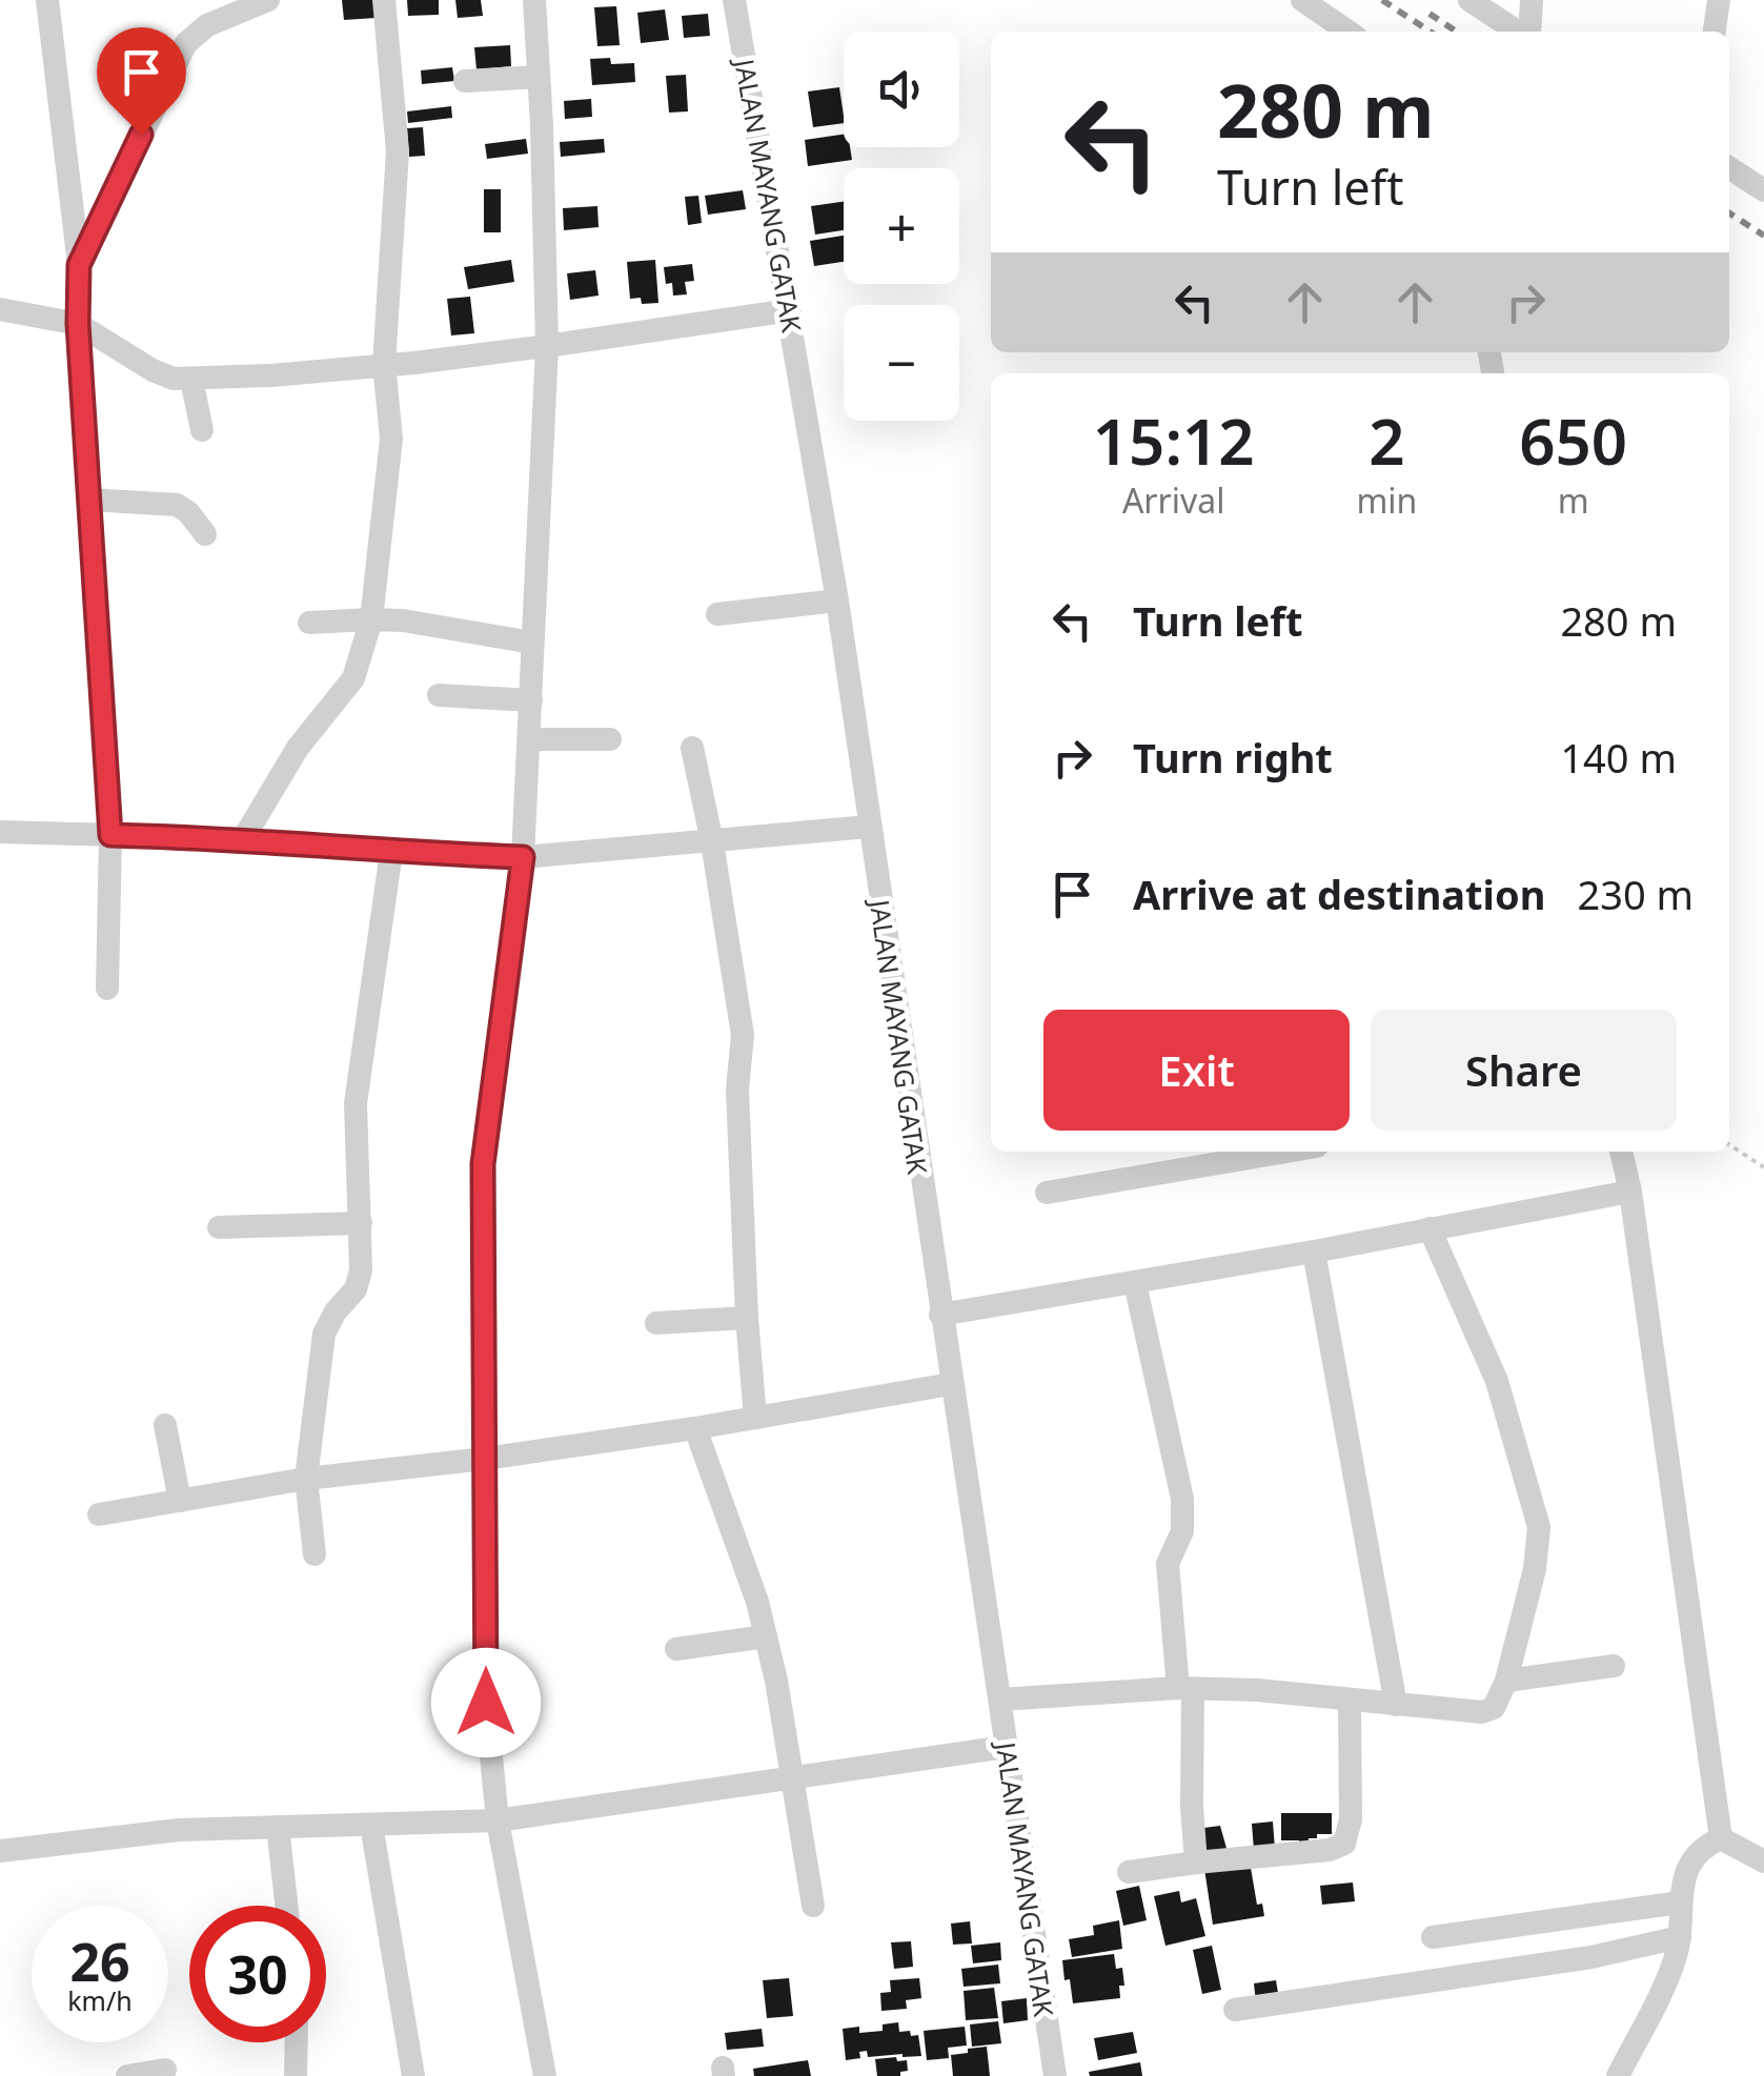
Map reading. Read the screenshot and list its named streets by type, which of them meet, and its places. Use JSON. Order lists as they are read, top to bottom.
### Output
{
  "streets": {
    "street": ["JALAN MAYANG GATAK"]
  },
  "page": {
    "map_buttons": ["+", "−"],
    "turn": ["280 m", "Turn left"],
    "eta": [
      "15:12",
      "Arrival",
      "2",
      "min",
      "650",
      "m"
    ],
    "list": [
      {
        "name": "Turn left",
        "value": "280 m"
      },
      {
        "name": "Turn right",
        "value": "140 m"
      },
      {
        "name": "Arrive at destination",
        "value": "230 m"
      }
    ],
    "buttons": ["Exit", "Share"],
    "speed": "26 km/h",
    "limit": "30"
  }
}
